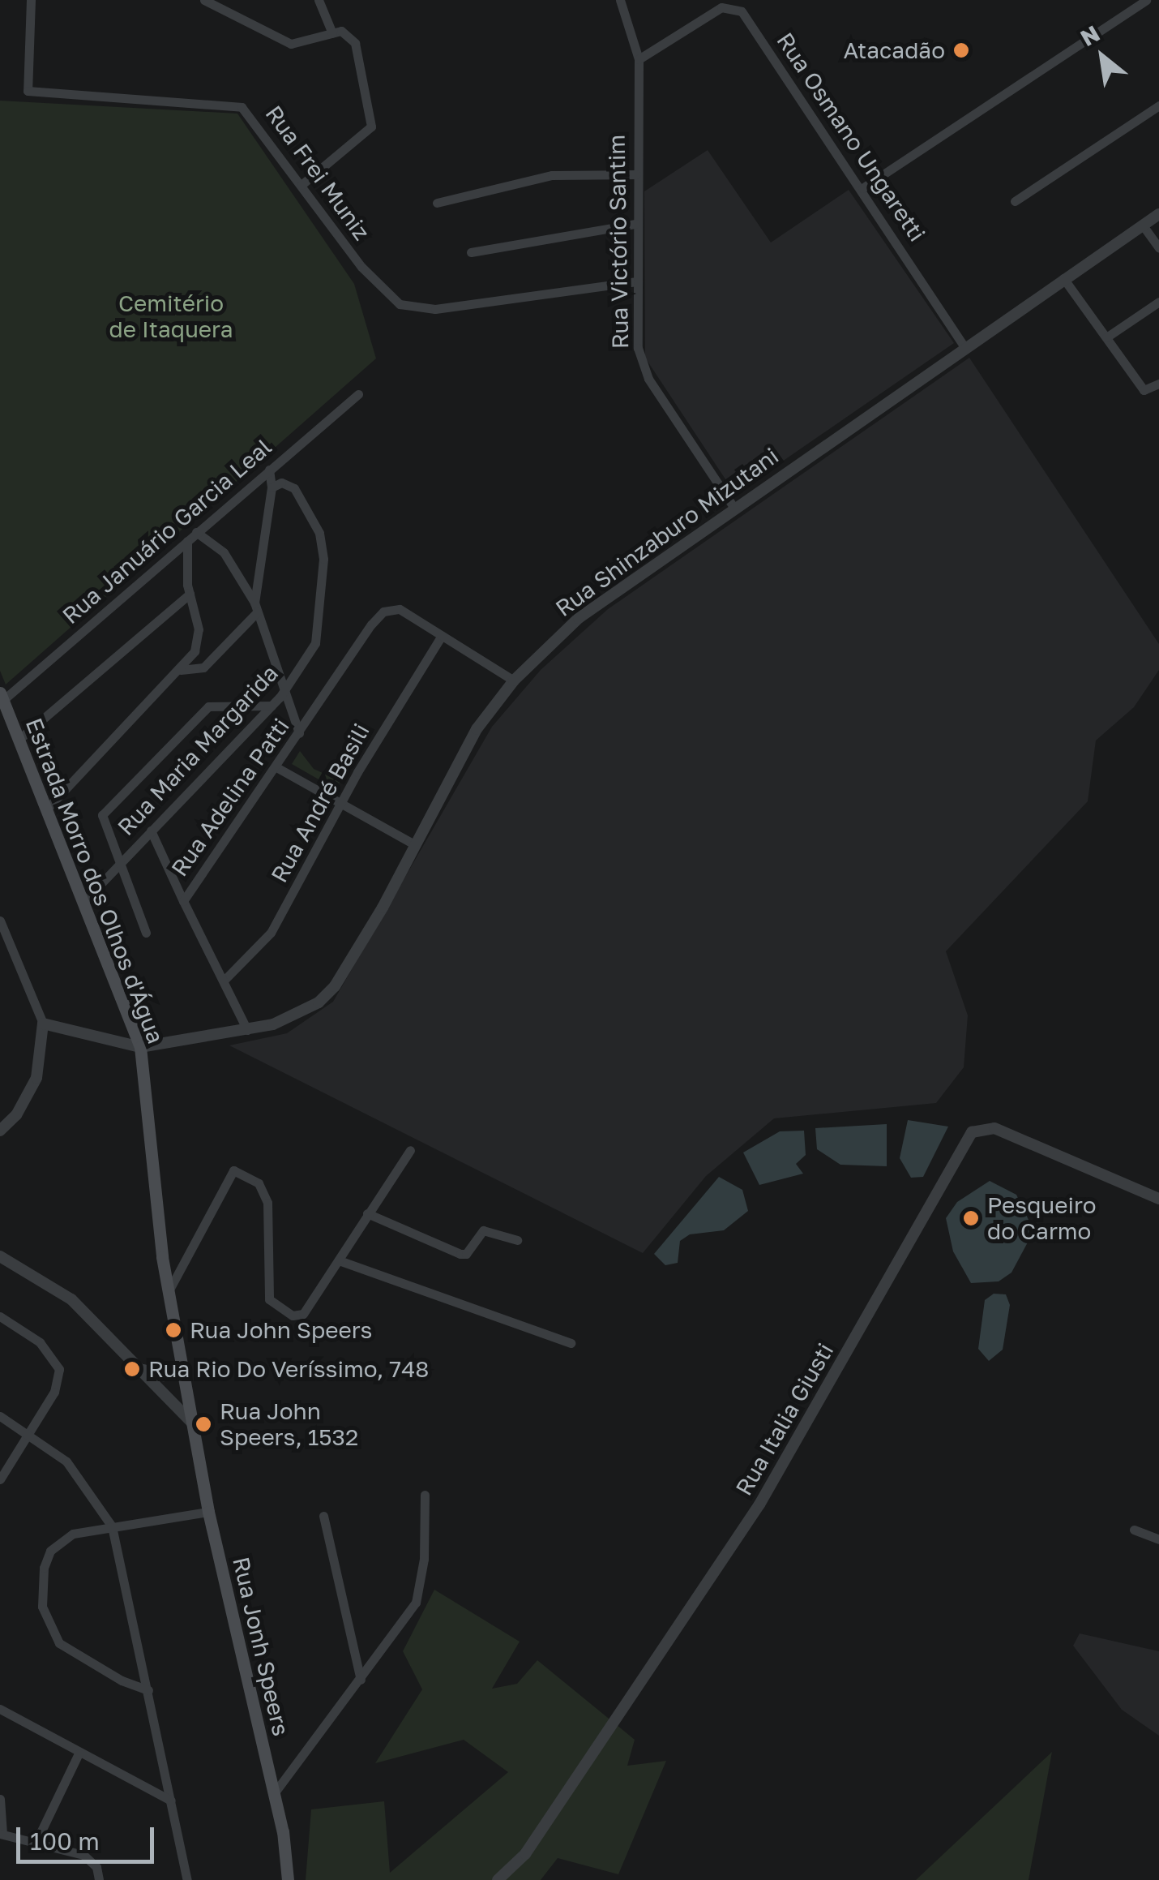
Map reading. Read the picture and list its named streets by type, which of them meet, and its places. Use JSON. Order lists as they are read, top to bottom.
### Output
{
  "streets": {
    "main road": ["Estrada Morro dos Olhos d'Água", "Rua Jonh Speers"],
    "street": [
      "Rua Osmano Ungaretti",
      "Rua Frei Muniz",
      "Rua Victório Santim",
      "Rua Januário Garcia Leal",
      "Rua Shinzaburo Mizutani",
      "Rua Maria Margarida",
      "Rua Adelina Patti",
      "Rua André Basili",
      "Rua Italia Giusti"
    ]
  },
  "crossings": [
    ["Rua Osmano Ungaretti", "Rua Victório Santim"],
    ["Rua Osmano Ungaretti", "Rua Shinzaburo Mizutani"],
    ["Rua Frei Muniz", "Rua Victório Santim"],
    ["Rua Victório Santim", "Rua Shinzaburo Mizutani"],
    ["Rua Januário Garcia Leal", "Estrada Morro dos Olhos d'Água"],
    ["Rua Shinzaburo Mizutani", "Rua Adelina Patti"],
    ["Rua Shinzaburo Mizutani", "Estrada Morro dos Olhos d'Água"],
    ["Rua Maria Margarida", "Estrada Morro dos Olhos d'Água"],
    ["Rua Adelina Patti", "Rua André Basili"],
    ["Estrada Morro dos Olhos d'Água", "Rua Jonh Speers"]
  ],
  "parks": ["Cemitério de Itaquera"],
  "places": [
    "Atacadão",
    "Pesqueiro do Carmo",
    "Rua John Speers",
    "Rua Rio Do Veríssimo, 748",
    "Rua John Speers, 1532"
  ],
  "scale_bar": "100 m",
  "north": "top left"
}
